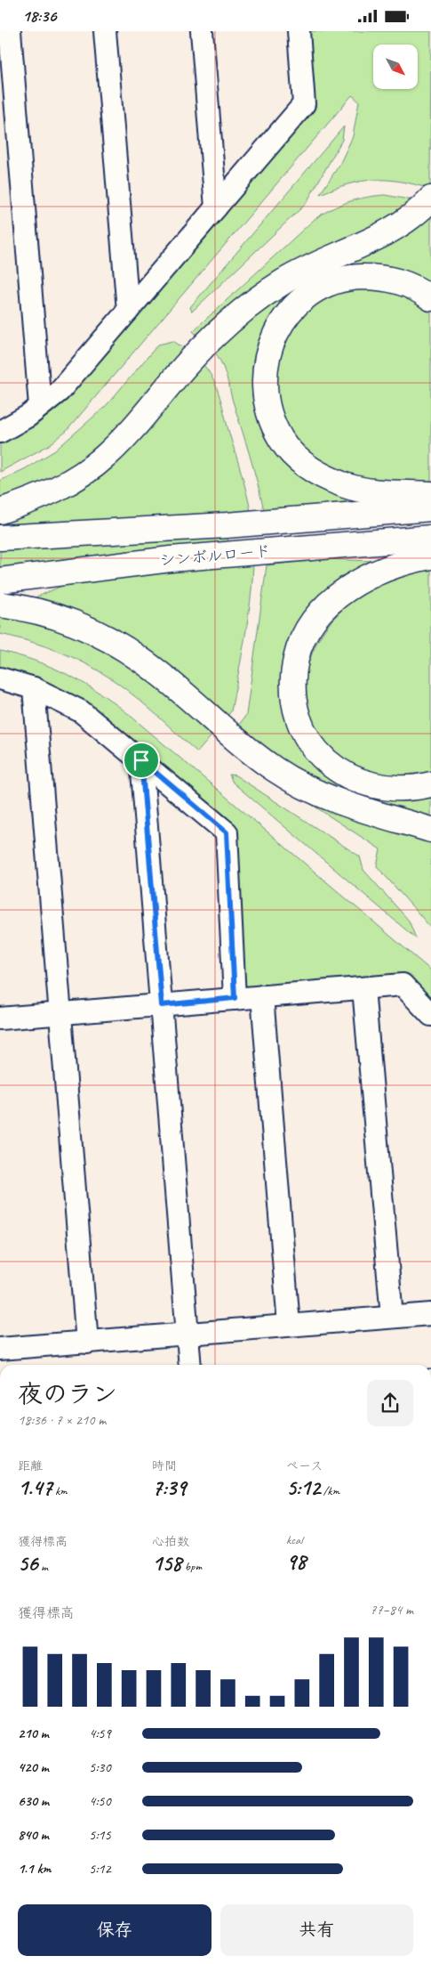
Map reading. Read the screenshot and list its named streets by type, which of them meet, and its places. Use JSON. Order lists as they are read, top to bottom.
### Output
{
  "streets": {
    "main road": ["シンボルロード"]
  },
  "north": "bottom right",
  "page": {
    "status": "18:36",
    "heading": ["夜のラン", "18:36 · 7 × 210 m"],
    "stats": [
      ["距離", "1.47 km"],
      ["時間", "7:39"],
      ["ペース", "5:12 /km"],
      ["獲得標高", "56 m"],
      ["心拍数", "158 bpm"],
      ["kcal", "98"]
    ],
    "chart": ["獲得標高", "77–84 m"],
    "list": [
      {
        "name": "210 m",
        "note": "4:59"
      },
      {
        "name": "420 m",
        "note": "5:30"
      },
      {
        "name": "630 m",
        "note": "4:50"
      },
      {
        "name": "840 m",
        "note": "5:15"
      },
      {
        "name": "1.1 km",
        "note": "5:12"
      }
    ],
    "buttons": ["保存", "共有"]
  }
}
